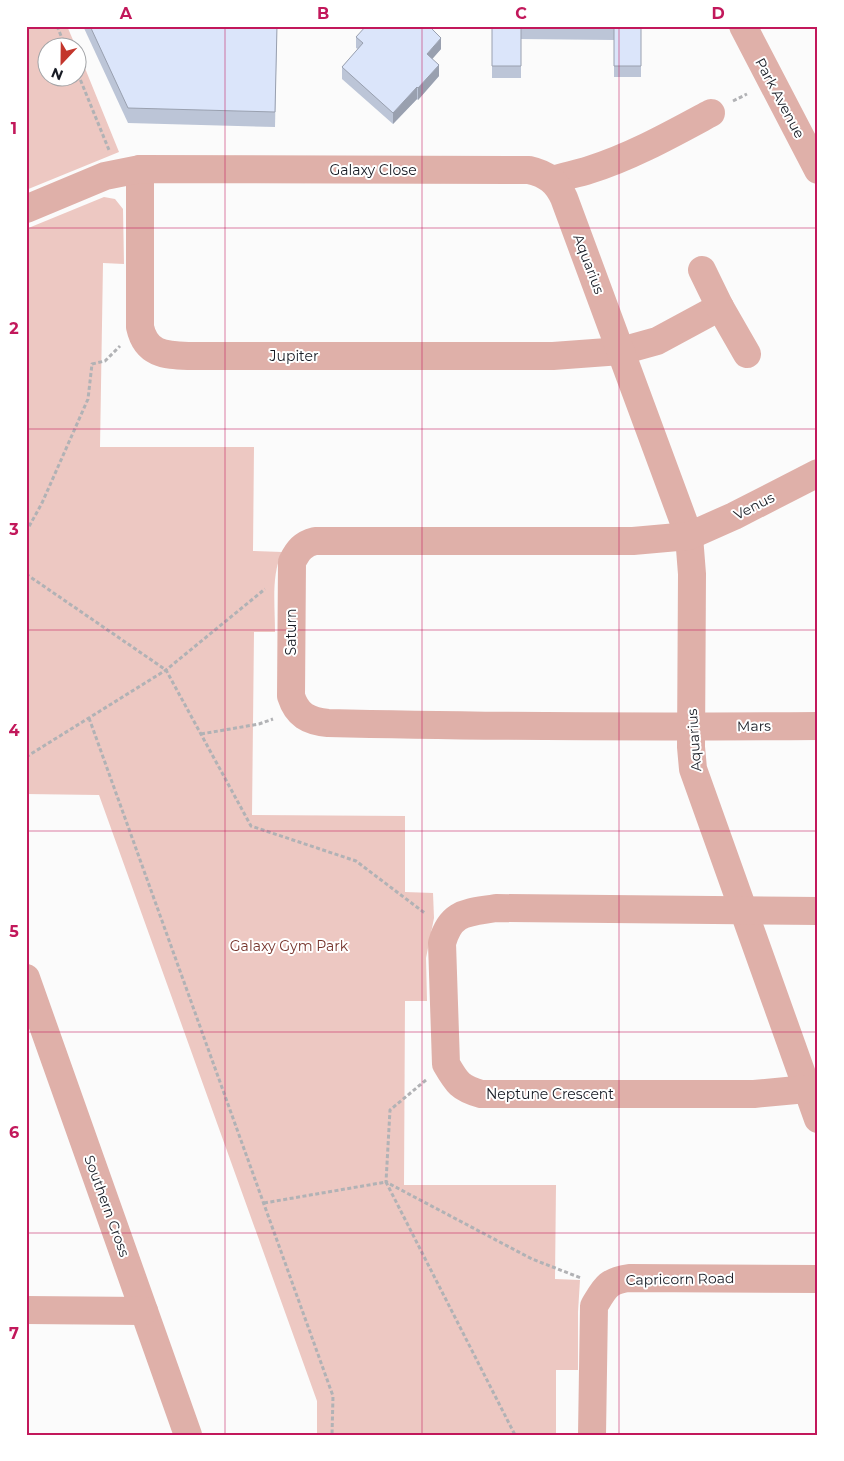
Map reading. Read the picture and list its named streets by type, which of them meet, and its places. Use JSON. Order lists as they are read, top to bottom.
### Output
{
  "streets": {
    "street": [
      "Park Avenue",
      "Galaxy Close",
      "Aquarius",
      "Jupiter",
      "Venus",
      "Saturn",
      "Mars",
      "Neptune Crescent",
      "Southern Cross",
      "Capricorn Road"
    ]
  },
  "crossings": [
    ["Galaxy Close", "Aquarius"],
    ["Galaxy Close", "Jupiter"],
    ["Aquarius", "Jupiter"],
    ["Aquarius", "Venus"],
    ["Aquarius", "Mars"],
    ["Aquarius", "Neptune Crescent"]
  ],
  "parks": ["Galaxy Gym Park"],
  "north": "bottom",
  "grid": {
    "columns": [
      "A",
      "B",
      "C",
      "D"
    ],
    "rows": [
      "1",
      "2",
      "3",
      "4",
      "5",
      "6",
      "7"
    ]
  }
}
